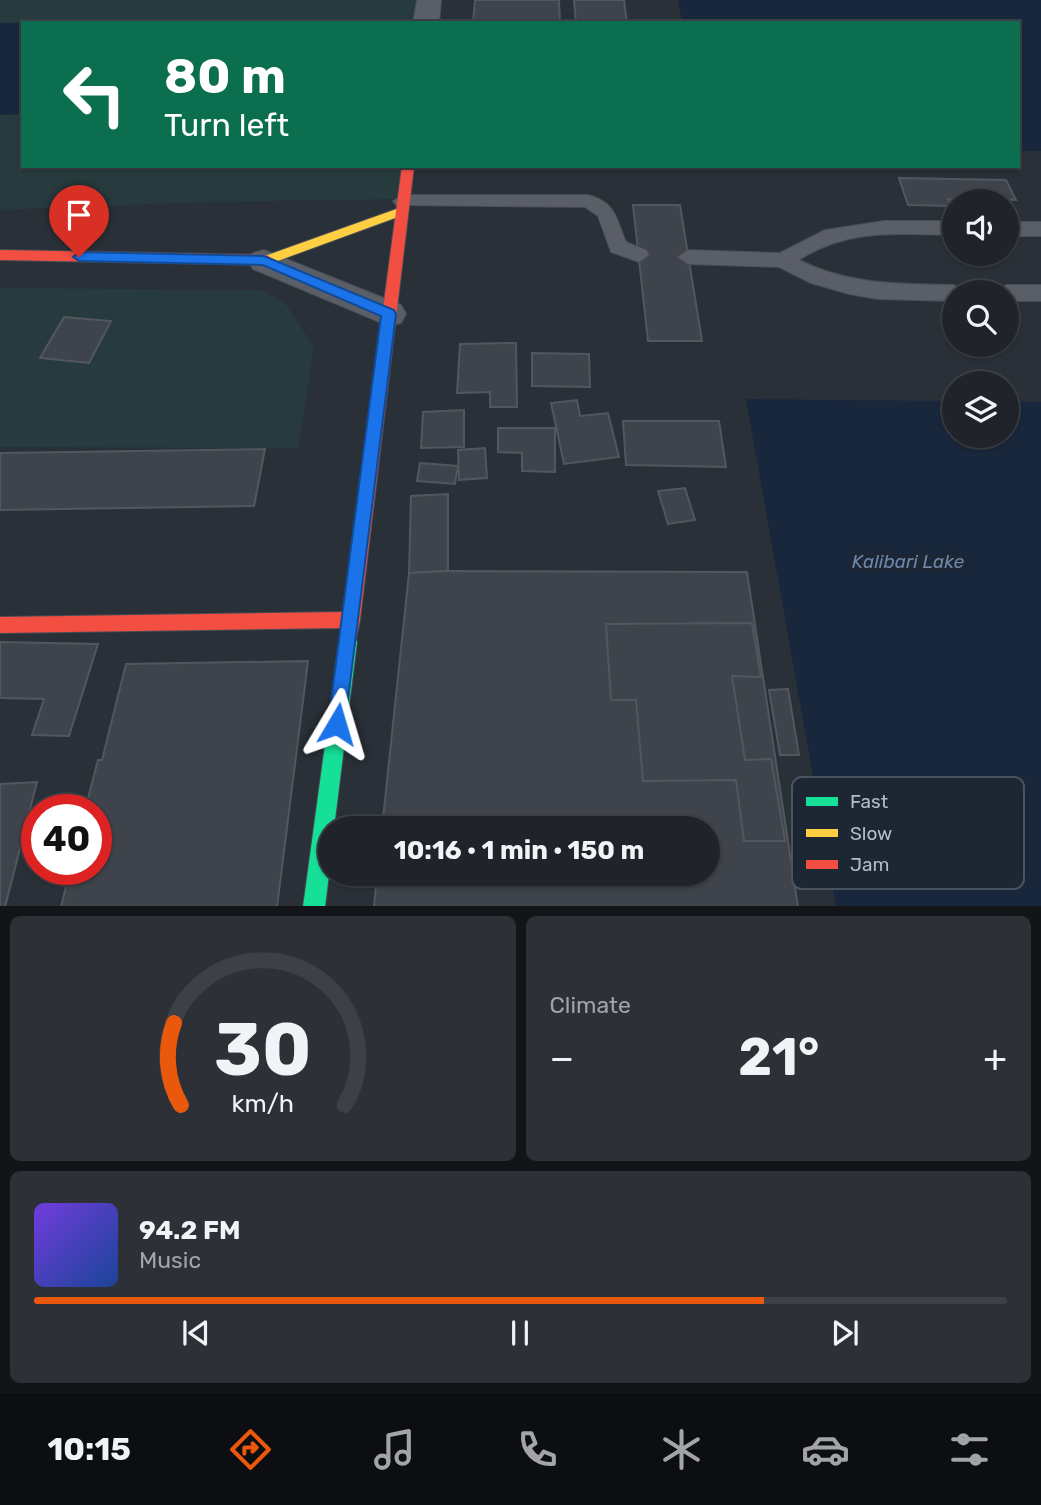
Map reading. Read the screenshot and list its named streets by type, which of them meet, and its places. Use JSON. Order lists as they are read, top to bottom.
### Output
{
  "water": ["Kalibari Lake"],
  "legend": ["Fast", "Slow", "Jam"],
  "page": {
    "turn": ["80 m", "Turn left"],
    "limit": "40",
    "trip": "10:16 · 1 min · 150 m",
    "tile": "Climate",
    "heat": ["−", "21°", "+"],
    "song": ["94.2 FM", "Music"],
    "tabs": "10:15",
    "gauge": ["30", "km/h"]
  }
}
